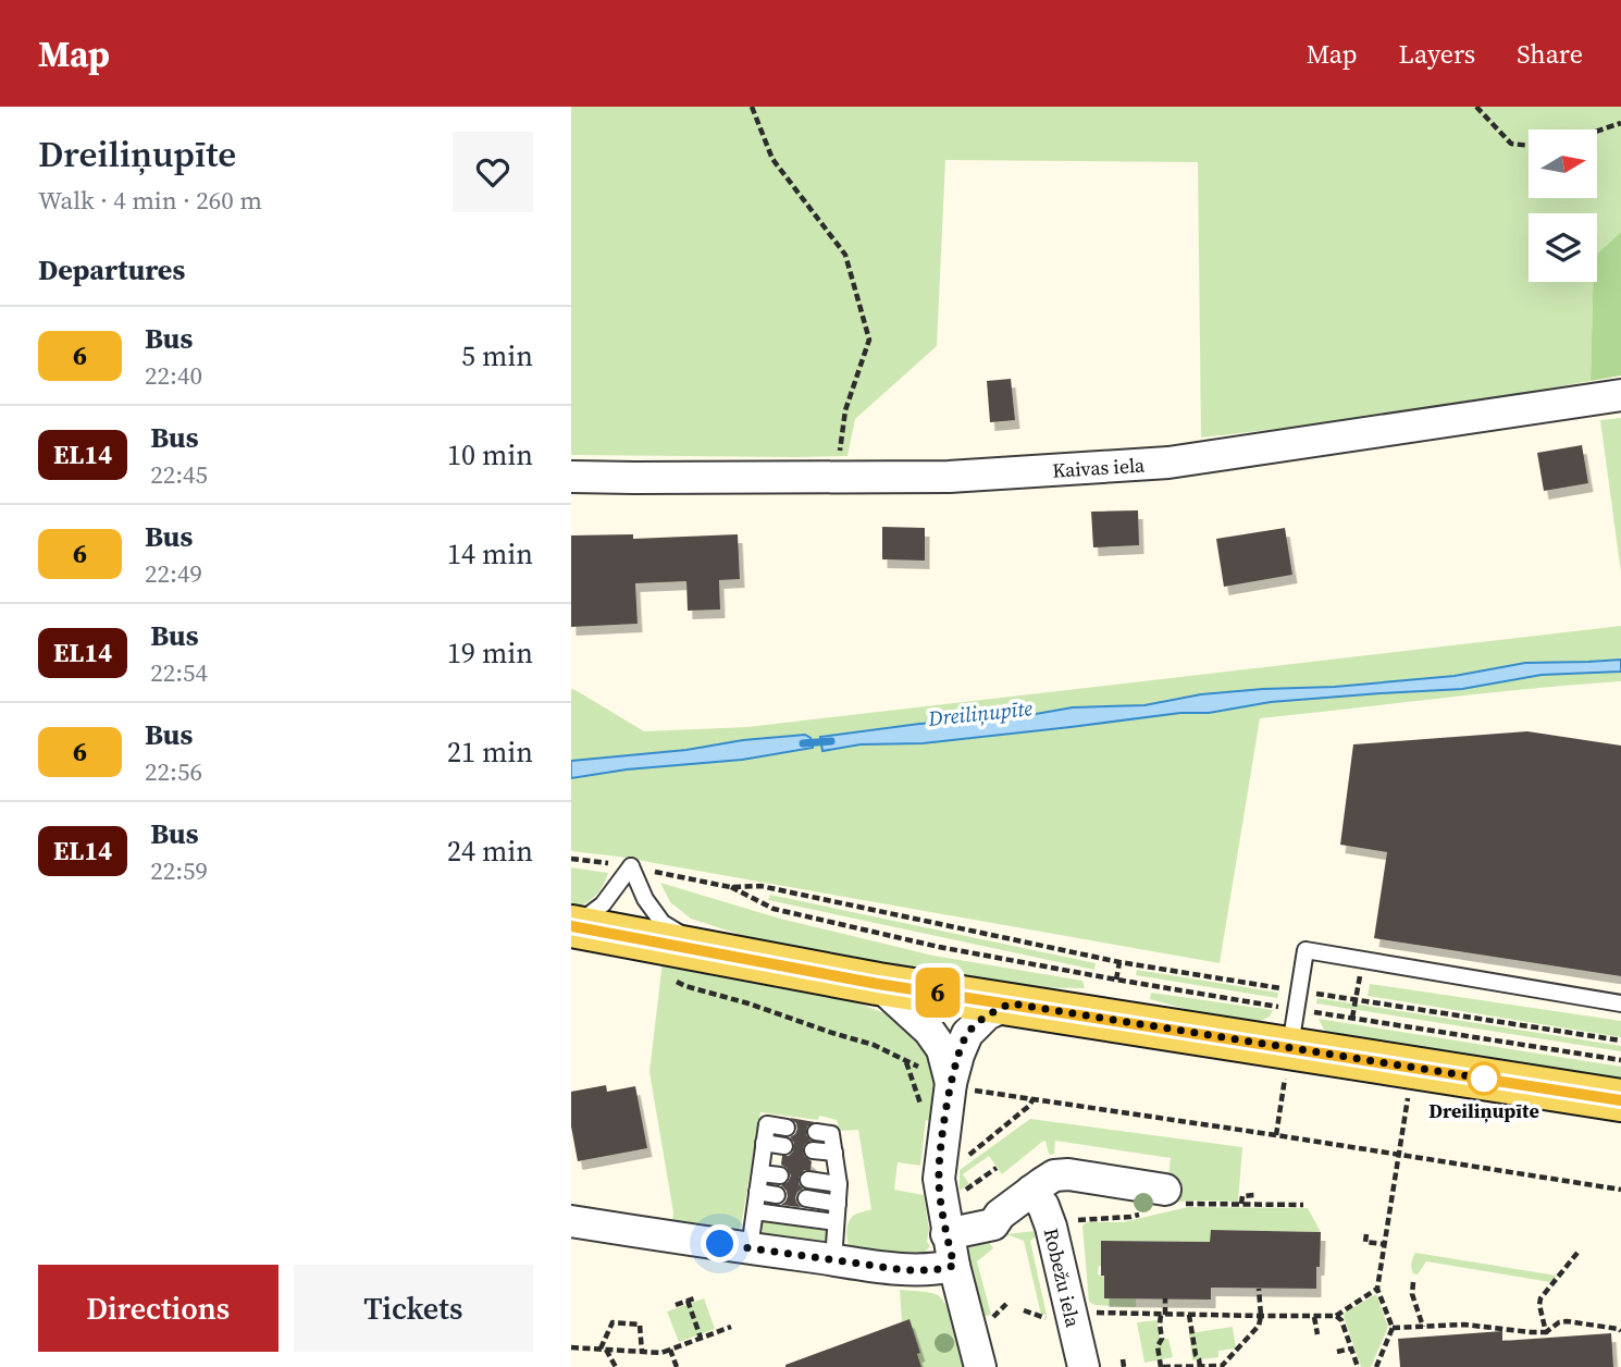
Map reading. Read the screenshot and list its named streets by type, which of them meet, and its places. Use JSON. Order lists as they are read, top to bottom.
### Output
{
  "streets": {
    "street": ["Kaivas iela", "Robežu iela"]
  },
  "water": ["Dreiliņupīte"],
  "places": ["Dreiliņupīte"],
  "lines": ["bus line 6"],
  "north": "right",
  "page": {
    "header": "Map",
    "nav": ["Map", "Layers", "Share"],
    "heading": [
      ["Dreiliņupīte", "Walk · 4 min · 260 m"],
      "Departures"
    ],
    "on_map": "6",
    "list": [
      {
        "mark": "6",
        "name": "Bus",
        "note": "22:40",
        "value": "5 min"
      },
      {
        "mark": "EL14",
        "name": "Bus",
        "note": "22:45",
        "value": "10 min"
      },
      {
        "mark": "6",
        "name": "Bus",
        "note": "22:49",
        "value": "14 min"
      },
      {
        "mark": "EL14",
        "name": "Bus",
        "note": "22:54",
        "value": "19 min"
      },
      {
        "mark": "6",
        "name": "Bus",
        "note": "22:56",
        "value": "21 min"
      },
      {
        "mark": "EL14",
        "name": "Bus",
        "note": "22:59",
        "value": "24 min"
      }
    ],
    "buttons": ["Directions", "Tickets"]
  }
}
